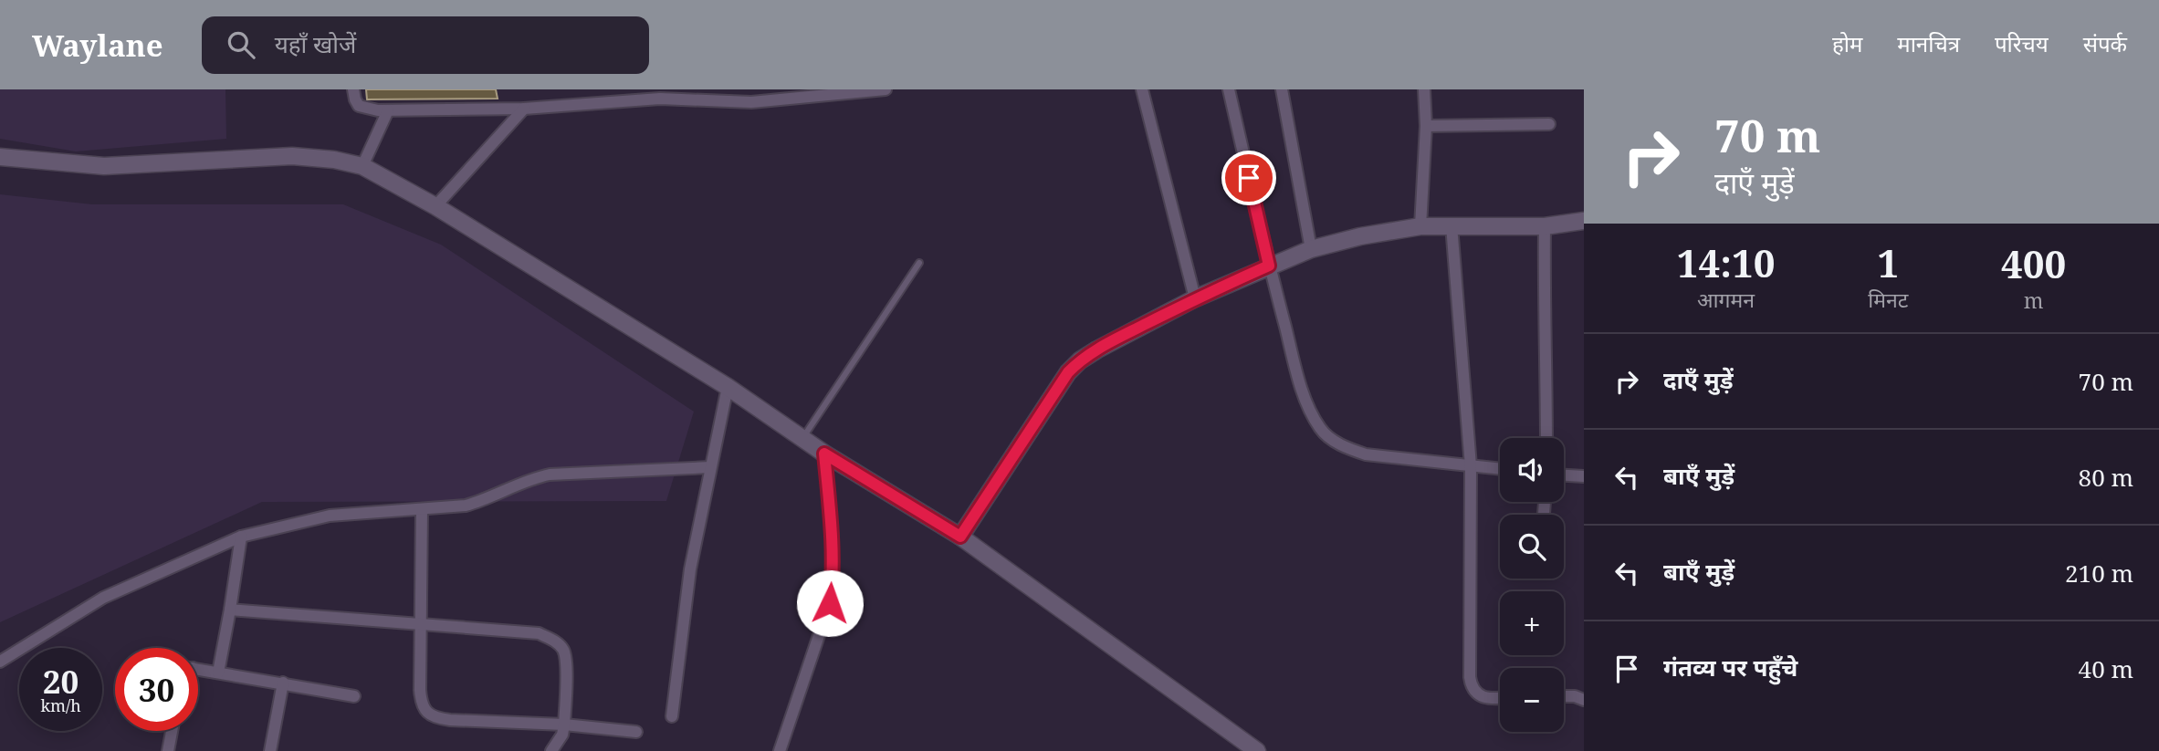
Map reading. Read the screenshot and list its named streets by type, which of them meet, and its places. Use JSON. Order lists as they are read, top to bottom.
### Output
{
  "page": {
    "header": "Waylane",
    "search": "यहाँ खोजें",
    "nav": [
      "होम",
      "मानचित्र",
      "परिचय",
      "संपर्क"
    ],
    "turn": ["70 m", "दाएँ मुड़ें"],
    "eta": [
      "14:10",
      "आगमन",
      "1",
      "मिनट",
      "400",
      "m"
    ],
    "list": [
      {
        "name": "दाएँ मुड़ें",
        "value": "70 m"
      },
      {
        "name": "बाएँ मुड़ें",
        "value": "80 m"
      },
      {
        "name": "बाएँ मुड़ें",
        "value": "210 m"
      },
      {
        "name": "गंतव्य पर पहुँचे",
        "value": "40 m"
      }
    ],
    "map_buttons": ["+", "−"],
    "speed": "20 km/h",
    "limit": "30"
  }
}
